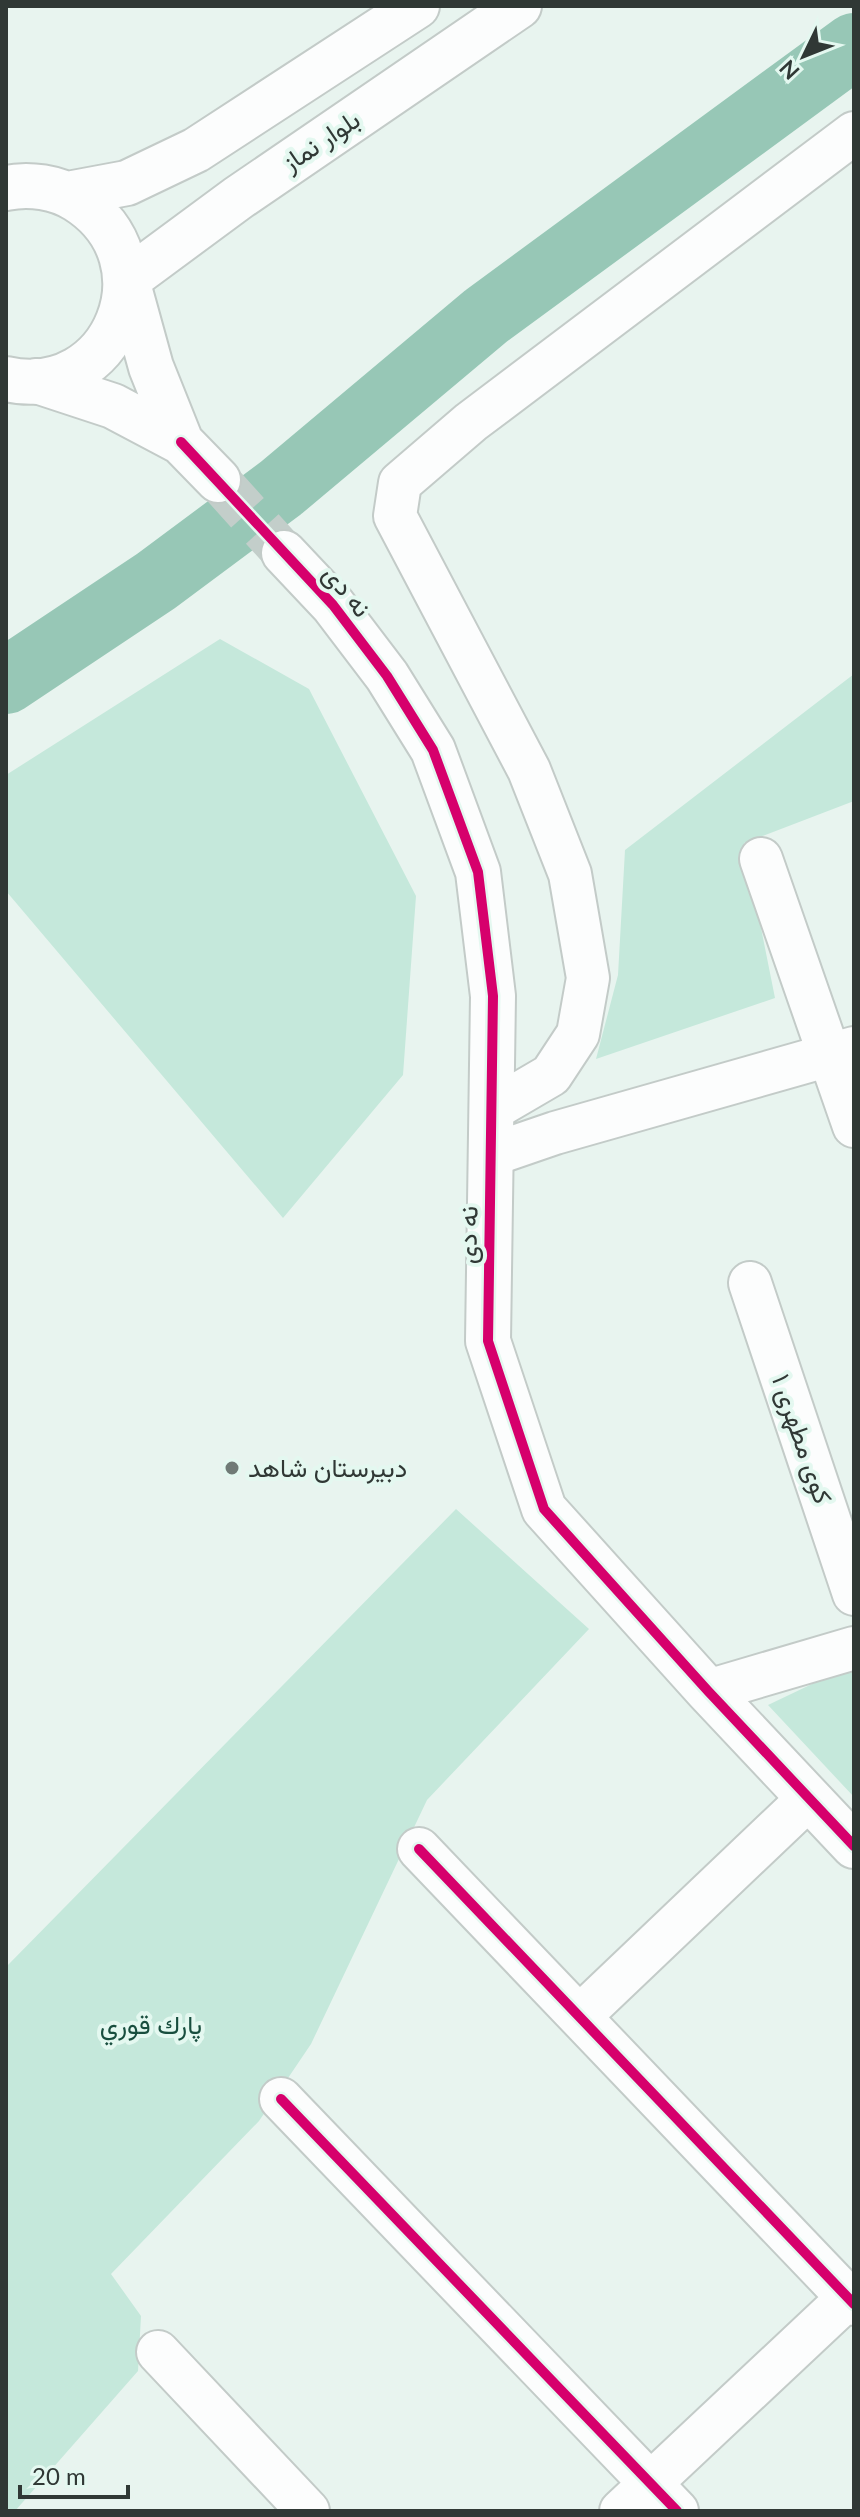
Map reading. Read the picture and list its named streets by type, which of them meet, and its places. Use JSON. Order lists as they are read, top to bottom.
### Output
{
  "streets": {
    "street": ["بلوار نماز", "نه دی", "کوی مطهری ۱"]
  },
  "parks": ["پارك قوري"],
  "places": ["دبیرستان شاهد"],
  "scale_bar": "20 m",
  "north": "bottom left"
}
